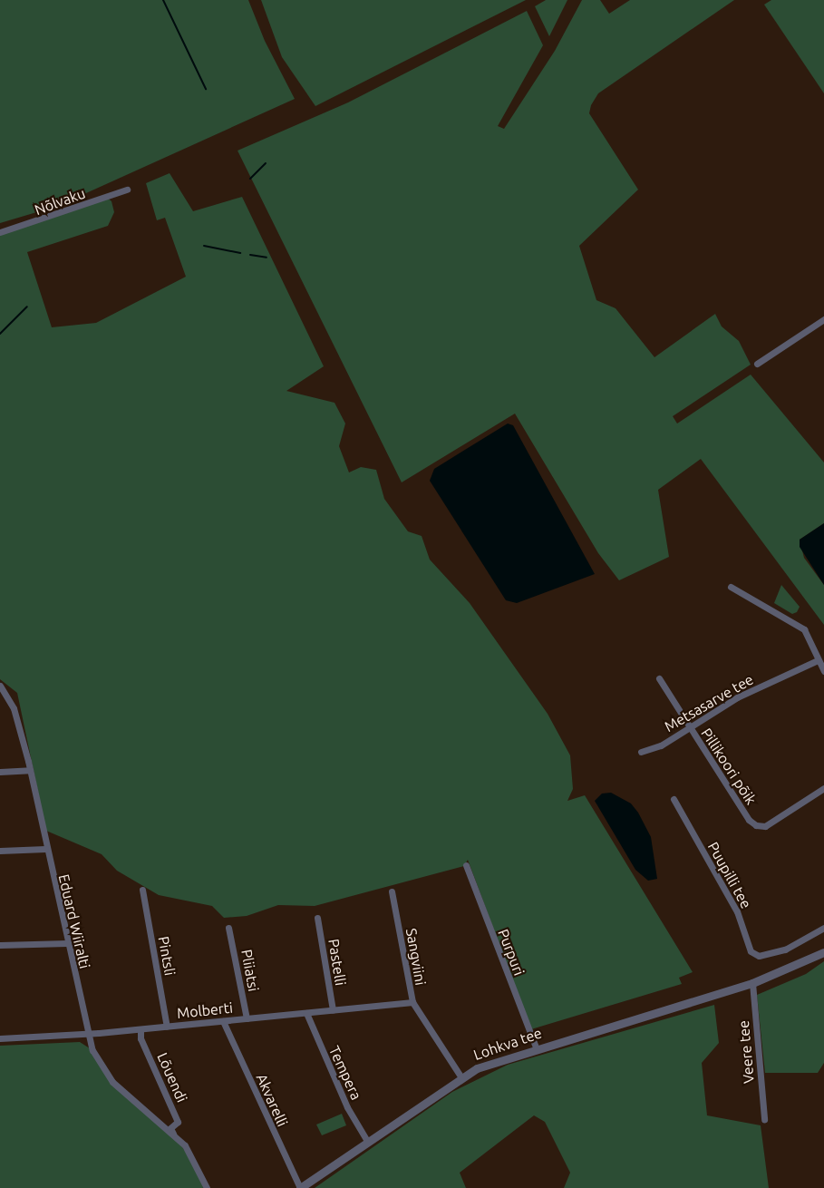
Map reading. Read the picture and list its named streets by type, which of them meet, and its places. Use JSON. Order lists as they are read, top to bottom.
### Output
{
  "streets": {
    "street": [
      "Nõlvaku",
      "Metsasarve tee",
      "Pillikoori põik",
      "Puupilli tee",
      "Eduard Wiiralti",
      "Purpuri",
      "Pintsli",
      "Sangviini",
      "Pastelli",
      "Pliiatsi",
      "Molberti",
      "Lohkva tee",
      "Veere tee",
      "Tempera",
      "Lõuendi",
      "Akvarelli"
    ]
  },
  "crossings": [
    ["Metsasarve tee", "Pillikoori põik"],
    ["Eduard Wiiralti", "Molberti"],
    ["Eduard Wiiralti", "Lõuendi"],
    ["Purpuri", "Lohkva tee"],
    ["Pintsli", "Molberti"],
    ["Sangviini", "Molberti"],
    ["Sangviini", "Lohkva tee"],
    ["Pastelli", "Molberti"],
    ["Pliiatsi", "Molberti"],
    ["Molberti", "Tempera"],
    ["Molberti", "Lõuendi"],
    ["Molberti", "Akvarelli"],
    ["Lohkva tee", "Veere tee"],
    ["Lohkva tee", "Tempera"],
    ["Lohkva tee", "Akvarelli"]
  ]
}
